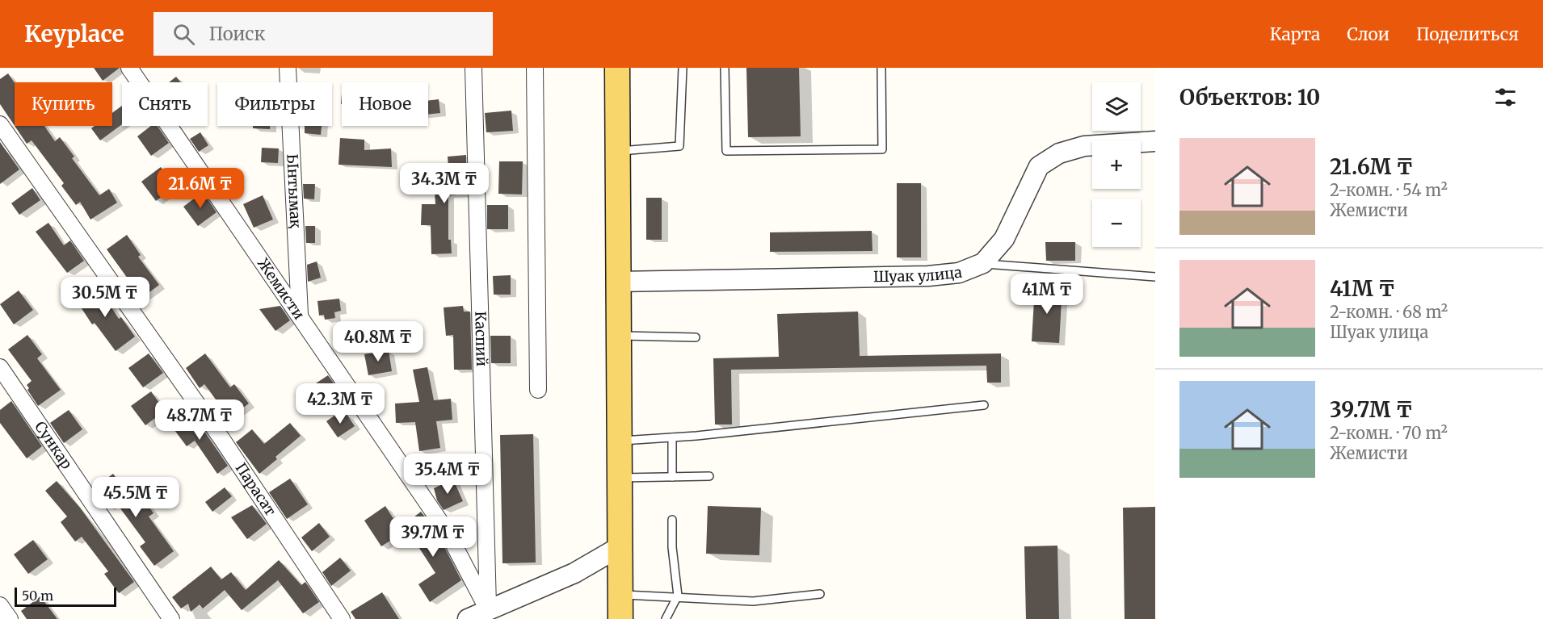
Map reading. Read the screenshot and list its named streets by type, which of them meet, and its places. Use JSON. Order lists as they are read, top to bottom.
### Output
{
  "streets": {
    "street": [
      "Ынтымақ",
      "Шуак улица",
      "Жемисти",
      "Каспий",
      "Сункар",
      "Парасат"
    ]
  },
  "crossings": [
    ["Ынтымақ", "Жемисти"],
    ["Жемисти", "Каспий"]
  ],
  "scale_bar": "50 m",
  "page": {
    "header": "Keyplace",
    "search": "Поиск",
    "nav": ["Карта", "Слои", "Поделиться"],
    "heading": "Объектов: 10",
    "map_buttons": ["+", "−"],
    "chip": [
      "Купить",
      "Снять",
      "Фильтры",
      "Новое"
    ],
    "list": [
      {
        "name": "21.6M ₸",
        "note": "2-комн. · 54 m² · Жемисти"
      },
      {
        "name": "41M ₸",
        "note": "2-комн. · 68 m² · Шуак улица"
      },
      {
        "name": "39.7M ₸",
        "note": "2-комн. · 70 m² · Жемисти"
      }
    ],
    "price": [
      "34.3M ₸",
      "21.6M ₸",
      "41M ₸",
      "30.5M ₸",
      "40.8M ₸",
      "42.3M ₸",
      "48.7M ₸",
      "35.4M ₸",
      "45.5M ₸",
      "39.7M ₸"
    ],
    "scale": "50 m"
  }
}
